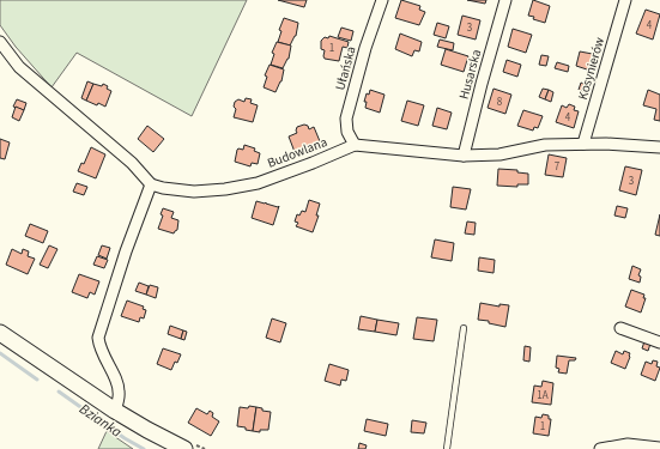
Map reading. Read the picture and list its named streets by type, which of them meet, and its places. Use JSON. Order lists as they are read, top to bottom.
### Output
{
  "streets": {
    "street": [
      "Ułańska",
      "Kosynierów",
      "Husarska",
      "Budowlana"
    ]
  },
  "crossings": [
    ["Ułańska", "Budowlana"],
    ["Kosynierów", "Budowlana"],
    ["Husarska", "Budowlana"]
  ],
  "water": ["Bzianka"],
  "house_numbers": [
    "4",
    "3",
    "1",
    "8",
    "4",
    "7",
    "3",
    "1A",
    "1"
  ]
}
